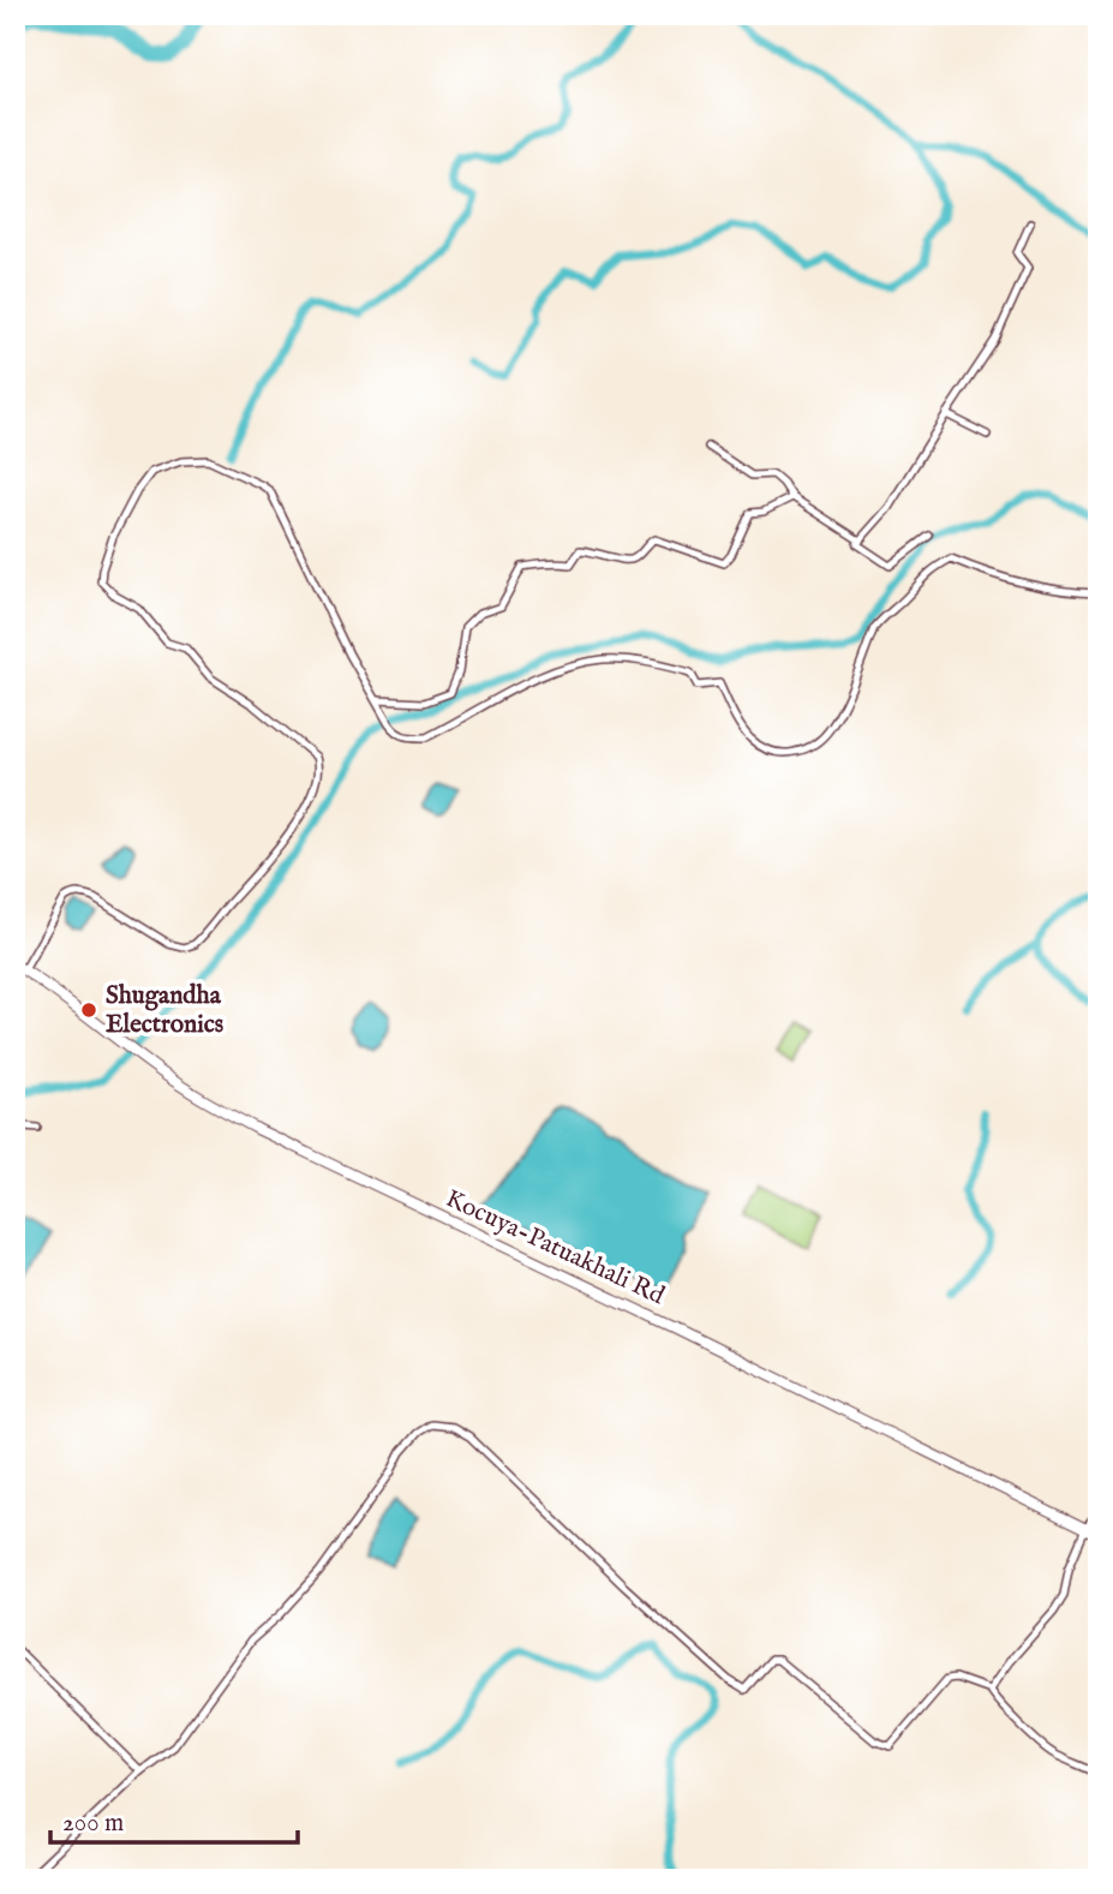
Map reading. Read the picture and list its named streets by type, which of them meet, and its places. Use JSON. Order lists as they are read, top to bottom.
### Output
{
  "streets": {
    "main road": ["Kocuya-Patuakhali Rd"]
  },
  "places": ["Shugandha Electronics"],
  "scale_bar": "200 m"
}
